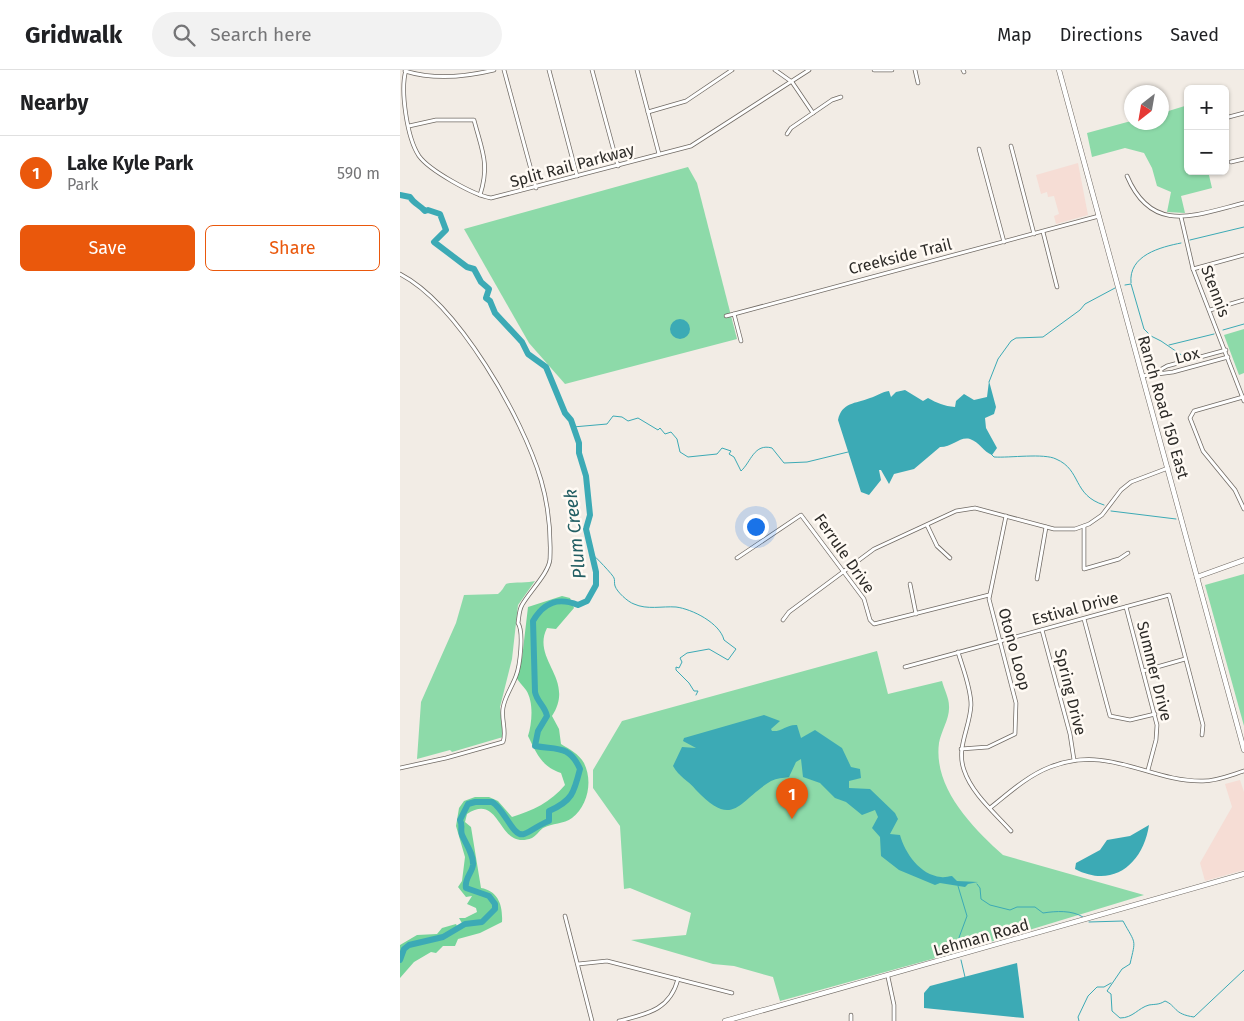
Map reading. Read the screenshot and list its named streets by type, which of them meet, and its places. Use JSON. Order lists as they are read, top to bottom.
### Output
{
  "streets": {
    "main road": ["Ranch Road 150 East", "Lehman Road"],
    "street": [
      "Split Rail Parkway",
      "Creekside Trail",
      "Stennis",
      "Lox",
      "Ferrule Drive",
      "Estival Drive",
      "Otono Loop",
      "Summer Drive",
      "Spring Drive"
    ]
  },
  "crossings": [
    ["Creekside Trail", "Ranch Road 150 East"],
    ["Stennis", "Lox"],
    ["Lox", "Ranch Road 150 East"],
    ["Ferrule Drive", "Otono Loop"],
    ["Estival Drive", "Otono Loop"],
    ["Estival Drive", "Summer Drive"],
    ["Estival Drive", "Spring Drive"]
  ],
  "water": ["Plum Creek"],
  "north": "bottom left",
  "page": {
    "header": "Gridwalk",
    "search": "Search here",
    "nav": ["Map", "Directions", "Saved"],
    "heading": "Nearby",
    "map_buttons": ["+", "−"],
    "list": [
      {
        "mark": "1",
        "name": "Lake Kyle Park",
        "note": "Park",
        "value": "590 m"
      }
    ],
    "buttons": ["Save", "Share"],
    "pins": "1"
  }
}
